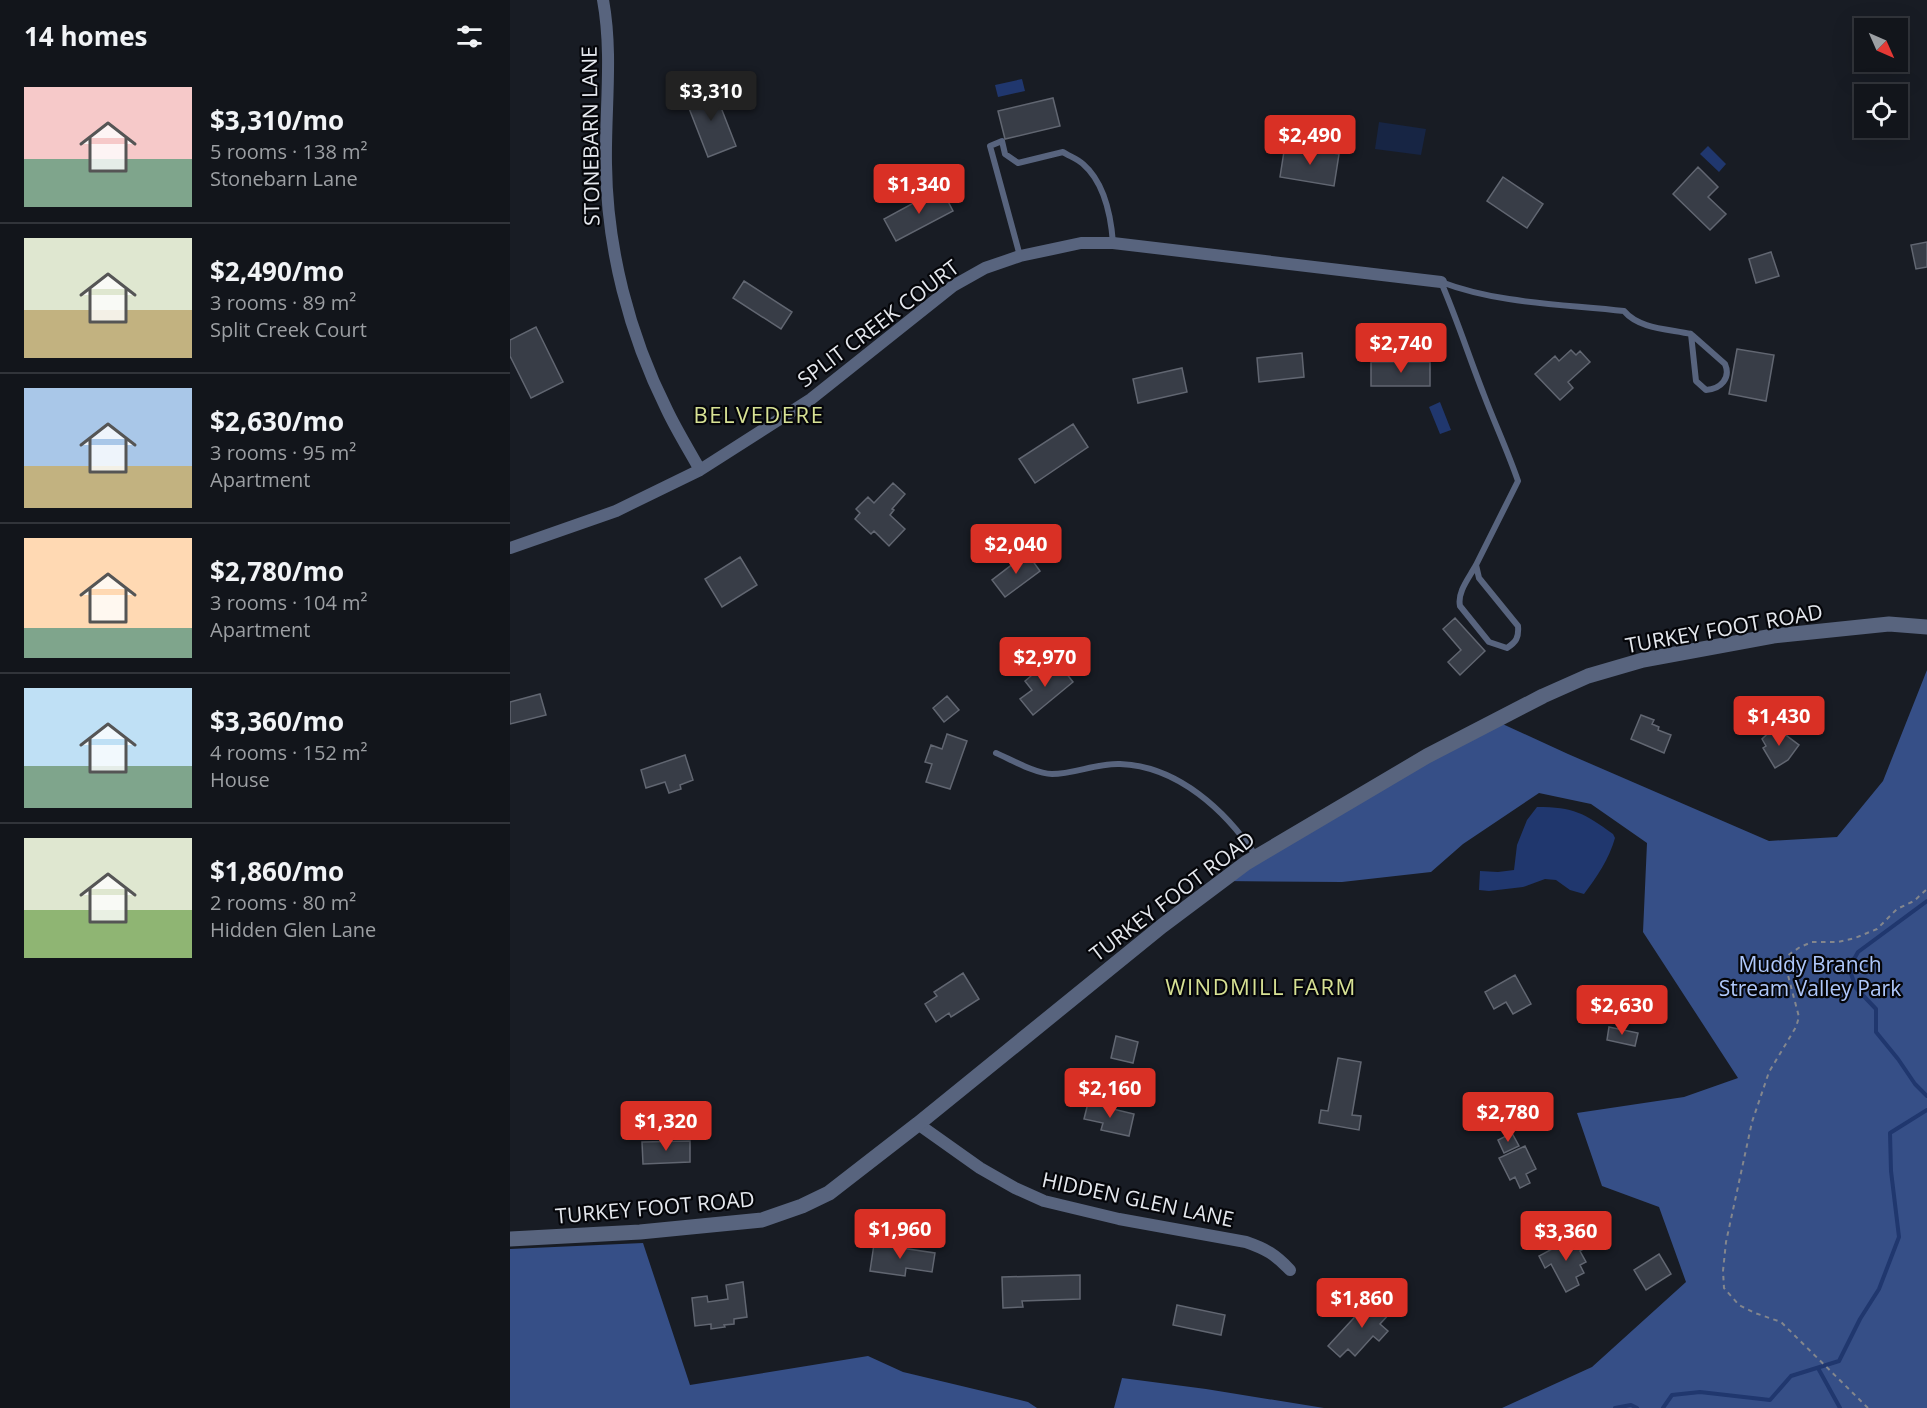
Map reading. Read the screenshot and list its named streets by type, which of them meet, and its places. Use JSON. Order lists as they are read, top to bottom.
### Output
{
  "streets": {
    "street": [
      "STONEBARN LANE",
      "SPLIT CREEK COURT",
      "TURKEY FOOT ROAD",
      "HIDDEN GLEN LANE"
    ]
  },
  "crossings": [
    ["STONEBARN LANE", "SPLIT CREEK COURT"],
    ["TURKEY FOOT ROAD", "HIDDEN GLEN LANE"]
  ],
  "districts": ["BELVEDERE", "WINDMILL FARM"],
  "parks": ["Muddy Branch Stream Valley Park"],
  "north": "bottom right",
  "page": {
    "heading": "14 homes",
    "price": [
      "$3,310",
      "$2,490",
      "$1,340",
      "$2,740",
      "$2,040",
      "$2,970",
      "$1,430",
      "$2,630",
      "$2,160",
      "$2,780",
      "$1,320",
      "$1,960",
      "$3,360",
      "$1,860"
    ],
    "list": [
      {
        "name": "$3,310/mo",
        "note": "5 rooms · 138 m² · Stonebarn Lane"
      },
      {
        "name": "$2,490/mo",
        "note": "3 rooms · 89 m² · Split Creek Court"
      },
      {
        "name": "$2,630/mo",
        "note": "3 rooms · 95 m² · Apartment"
      },
      {
        "name": "$2,780/mo",
        "note": "3 rooms · 104 m² · Apartment"
      },
      {
        "name": "$3,360/mo",
        "note": "4 rooms · 152 m² · House"
      },
      {
        "name": "$1,860/mo",
        "note": "2 rooms · 80 m² · Hidden Glen Lane"
      }
    ]
  }
}
